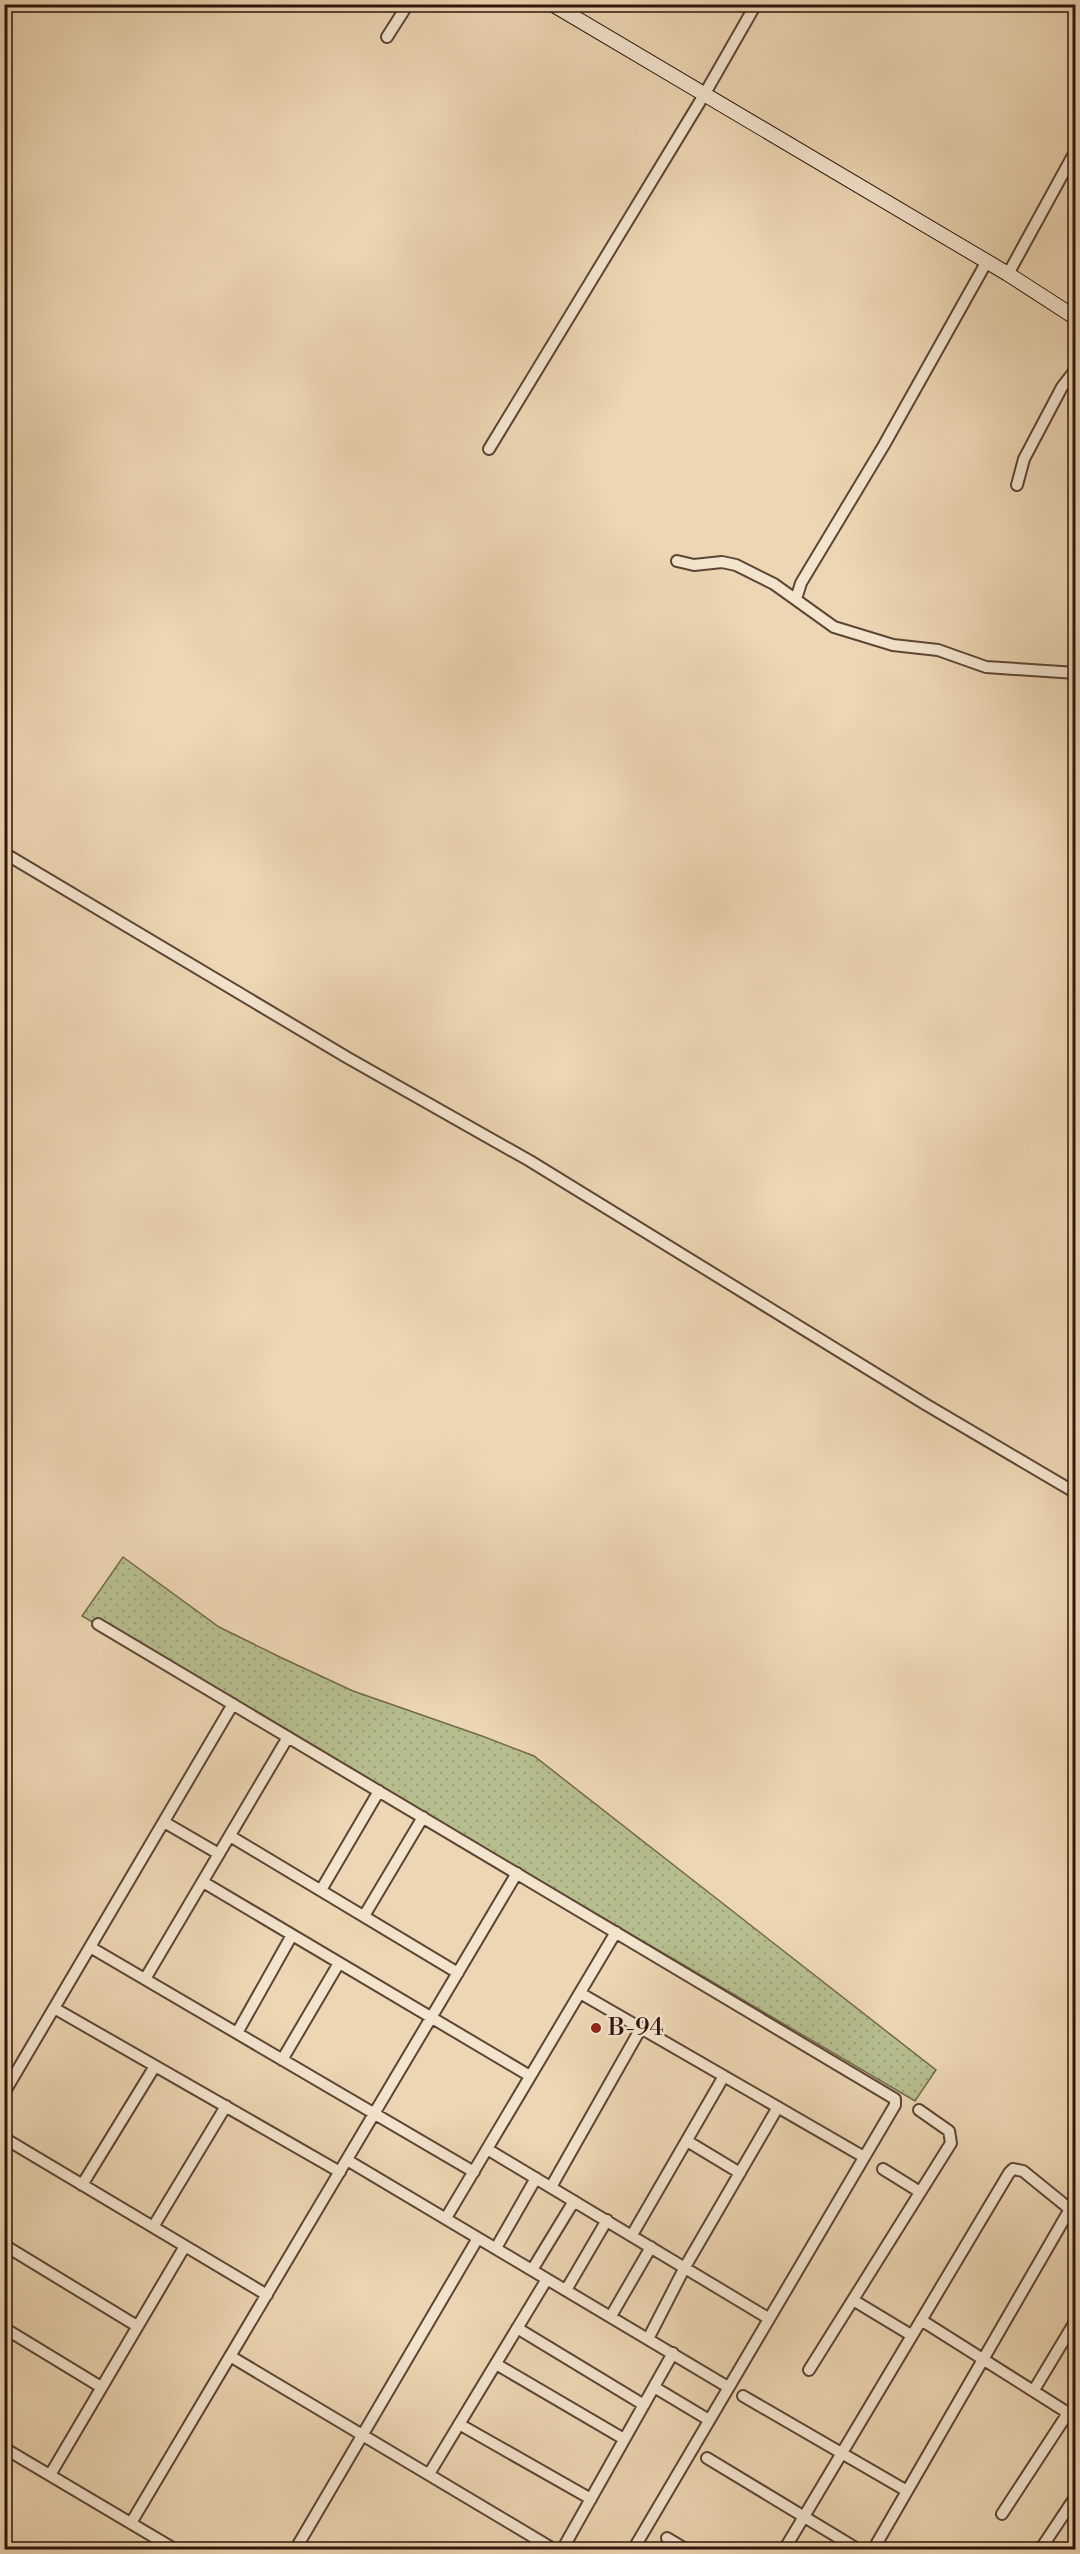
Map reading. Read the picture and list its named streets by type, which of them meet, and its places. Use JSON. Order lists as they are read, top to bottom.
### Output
{
  "places": ["B-94"]
}
